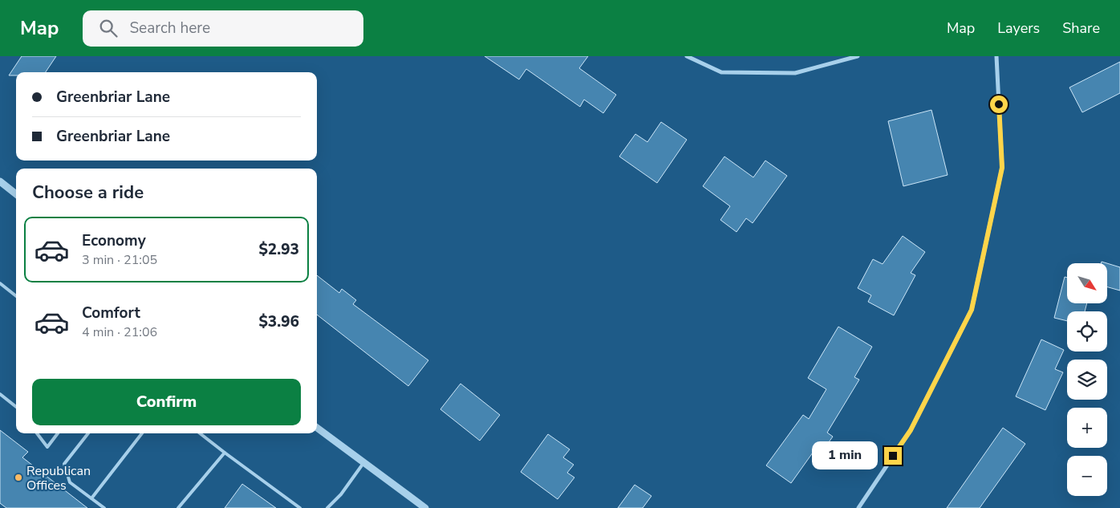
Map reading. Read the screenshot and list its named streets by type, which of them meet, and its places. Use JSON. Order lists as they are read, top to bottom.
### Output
{
  "places": ["Republican Offices"],
  "north": "bottom right",
  "page": {
    "header": "Map",
    "search": "Search here",
    "nav": ["Map", "Layers", "Share"],
    "banner": ["Greenbriar Lane", "Greenbriar Lane"],
    "heading": "Choose a ride",
    "list": [
      {
        "name": "Economy",
        "note": "3 min · 21:05",
        "value": "$2.93"
      },
      {
        "name": "Comfort",
        "note": "4 min · 21:06",
        "value": "$3.96"
      }
    ],
    "map_buttons": ["+", "−"],
    "buttons": "Confirm",
    "bubble": "1 min"
  }
}
